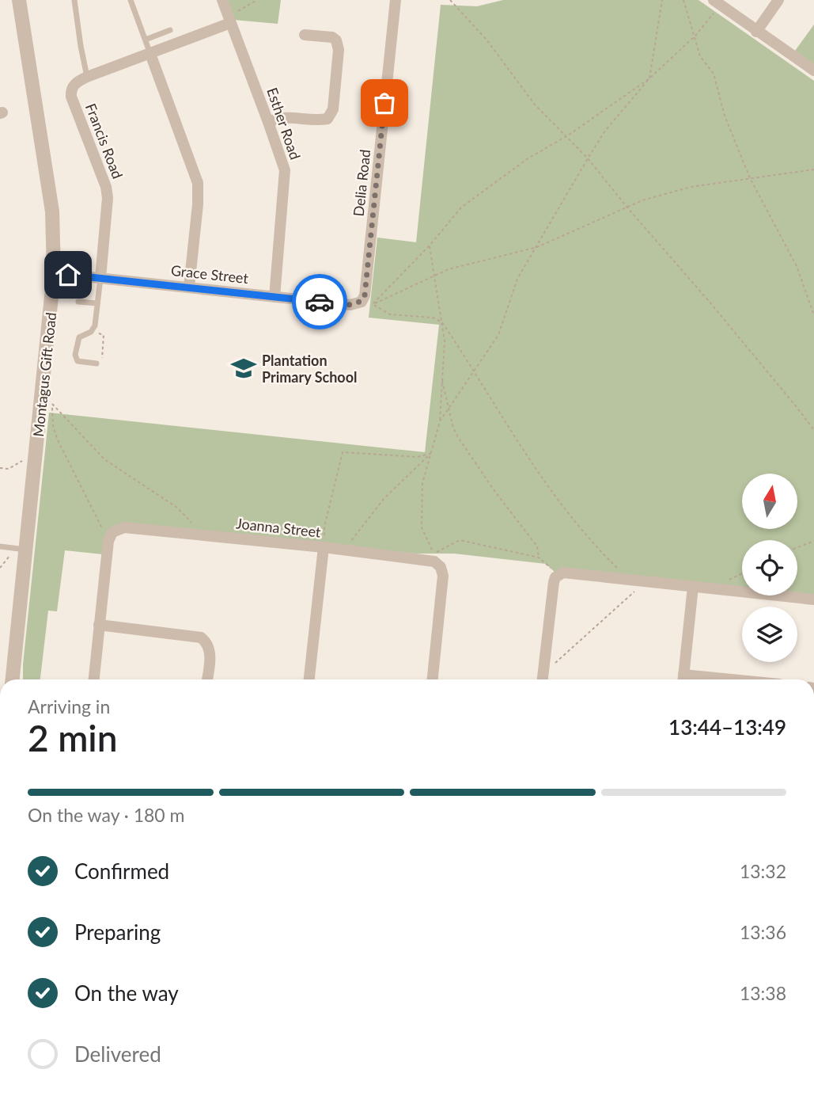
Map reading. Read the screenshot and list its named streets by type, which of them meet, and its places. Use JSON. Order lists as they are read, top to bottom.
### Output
{
  "streets": {
    "street": [
      "Esther Road",
      "Francis Road",
      "Delia Road",
      "Grace Street",
      "Montagus Gift Road",
      "Joanna Street"
    ]
  },
  "crossings": [
    ["Esther Road", "Grace Street"],
    ["Francis Road", "Grace Street"],
    ["Delia Road", "Grace Street"],
    ["Grace Street", "Montagus Gift Road"]
  ],
  "places": {
    "school or university": ["Plantation Primary School"]
  },
  "north": "top",
  "page": {
    "heading": ["2 min", "Arriving in", "13:44–13:49"],
    "bar": "On the way · 180 m",
    "list": [
      ["Confirmed", "13:32"],
      ["Preparing", "13:36"],
      ["On the way", "13:38"],
      "Delivered"
    ]
  }
}
